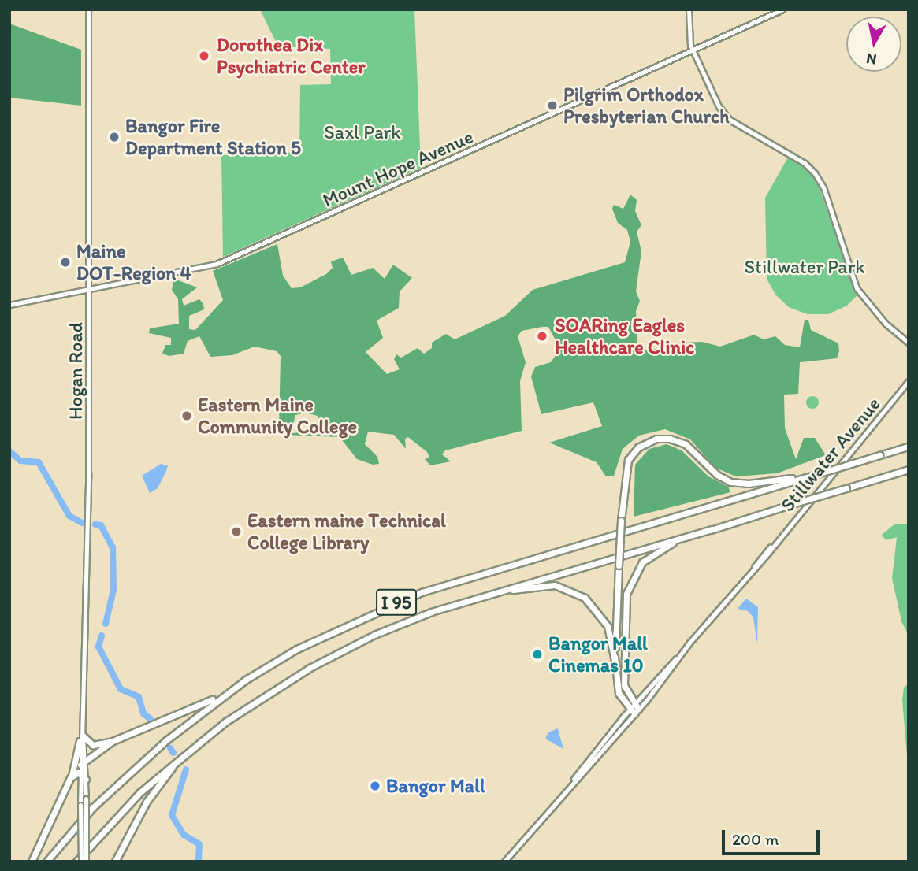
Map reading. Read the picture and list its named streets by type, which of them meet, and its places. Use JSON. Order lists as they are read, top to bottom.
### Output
{
  "streets": {
    "highway": ["I 95"],
    "main road": ["Mount Hope Avenue", "Hogan Road", "Stillwater Avenue"]
  },
  "crossings": [
    ["Mount Hope Avenue", "Hogan Road"]
  ],
  "parks": ["Saxl Park", "Stillwater Park"],
  "places": [
    "Dorothea Dix Psychiatric Center",
    "Pilgrim Orthodox Presbyterian Church",
    "Bangor Fire Department Station 5",
    "Maine DOT-Region 4",
    "SOARing Eagles Healthcare Clinic",
    "Eastern Maine Community College",
    "Eastern maine Technical College Library",
    "Bangor Mall Cinemas 10",
    "Bangor Mall"
  ],
  "scale_bar": "200 m",
  "north": "bottom"
}
